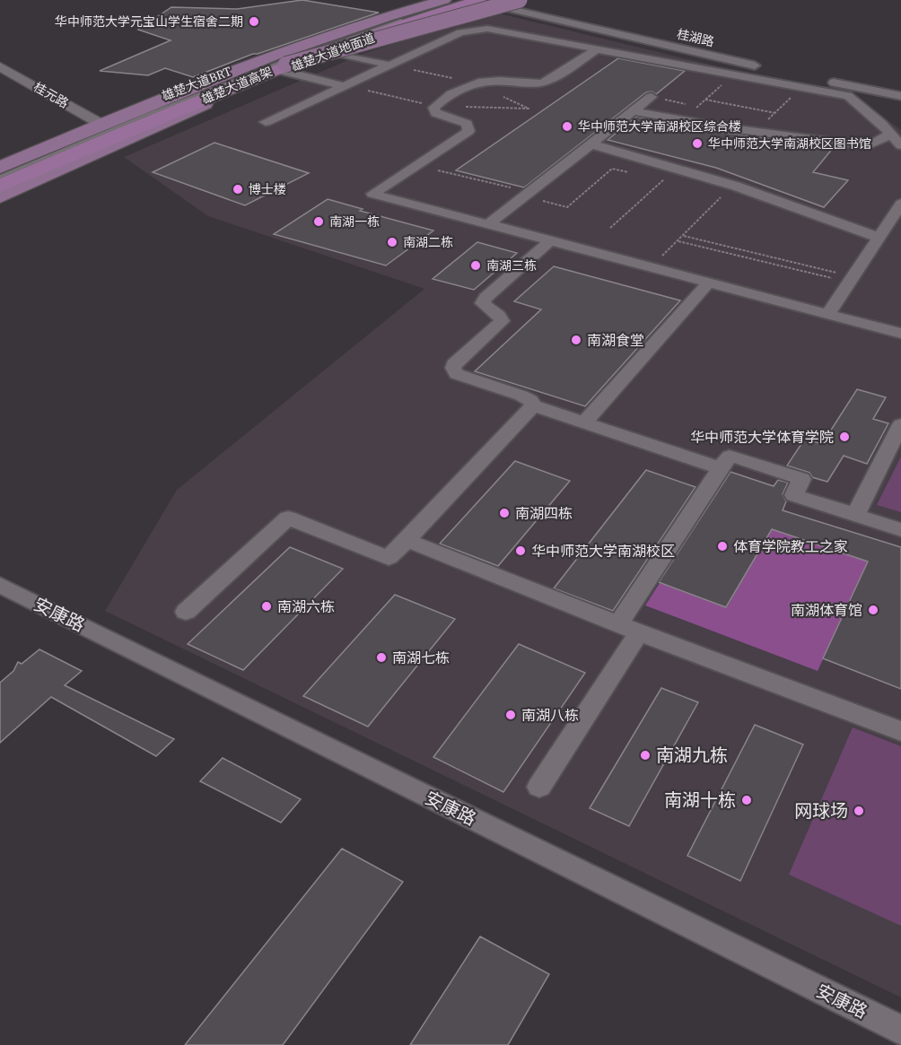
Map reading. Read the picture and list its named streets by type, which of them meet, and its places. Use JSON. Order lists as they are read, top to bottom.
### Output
{
  "streets": {
    "highway": ["雄楚大道高架"],
    "main road": ["雄楚大道地面道"],
    "street": ["桂湖路", "桂元路", "安康路"],
    "lane": ["雄楚大道BRT"]
  },
  "crossings": [
    ["桂湖路", "雄楚大道地面道"],
    ["桂湖路", "雄楚大道高架"],
    ["雄楚大道地面道", "雄楚大道高架"],
    ["雄楚大道地面道", "桂元路"],
    ["雄楚大道BRT", "雄楚大道高架"]
  ],
  "places": [
    "华中师范大学元宝山学生宿舍二期",
    "华中师范大学南湖校区综合楼",
    "华中师范大学南湖校区图书馆",
    "博士楼",
    "南湖一栋",
    "南湖二栋",
    "南湖三栋",
    "南湖食堂",
    "华中师范大学体育学院",
    "南湖四栋",
    "体育学院教工之家",
    "华中师范大学南湖校区",
    "南湖六栋",
    "南湖体育馆",
    "南湖七栋",
    "南湖八栋",
    "南湖九栋",
    "南湖十栋",
    "网球场"
  ]
}
